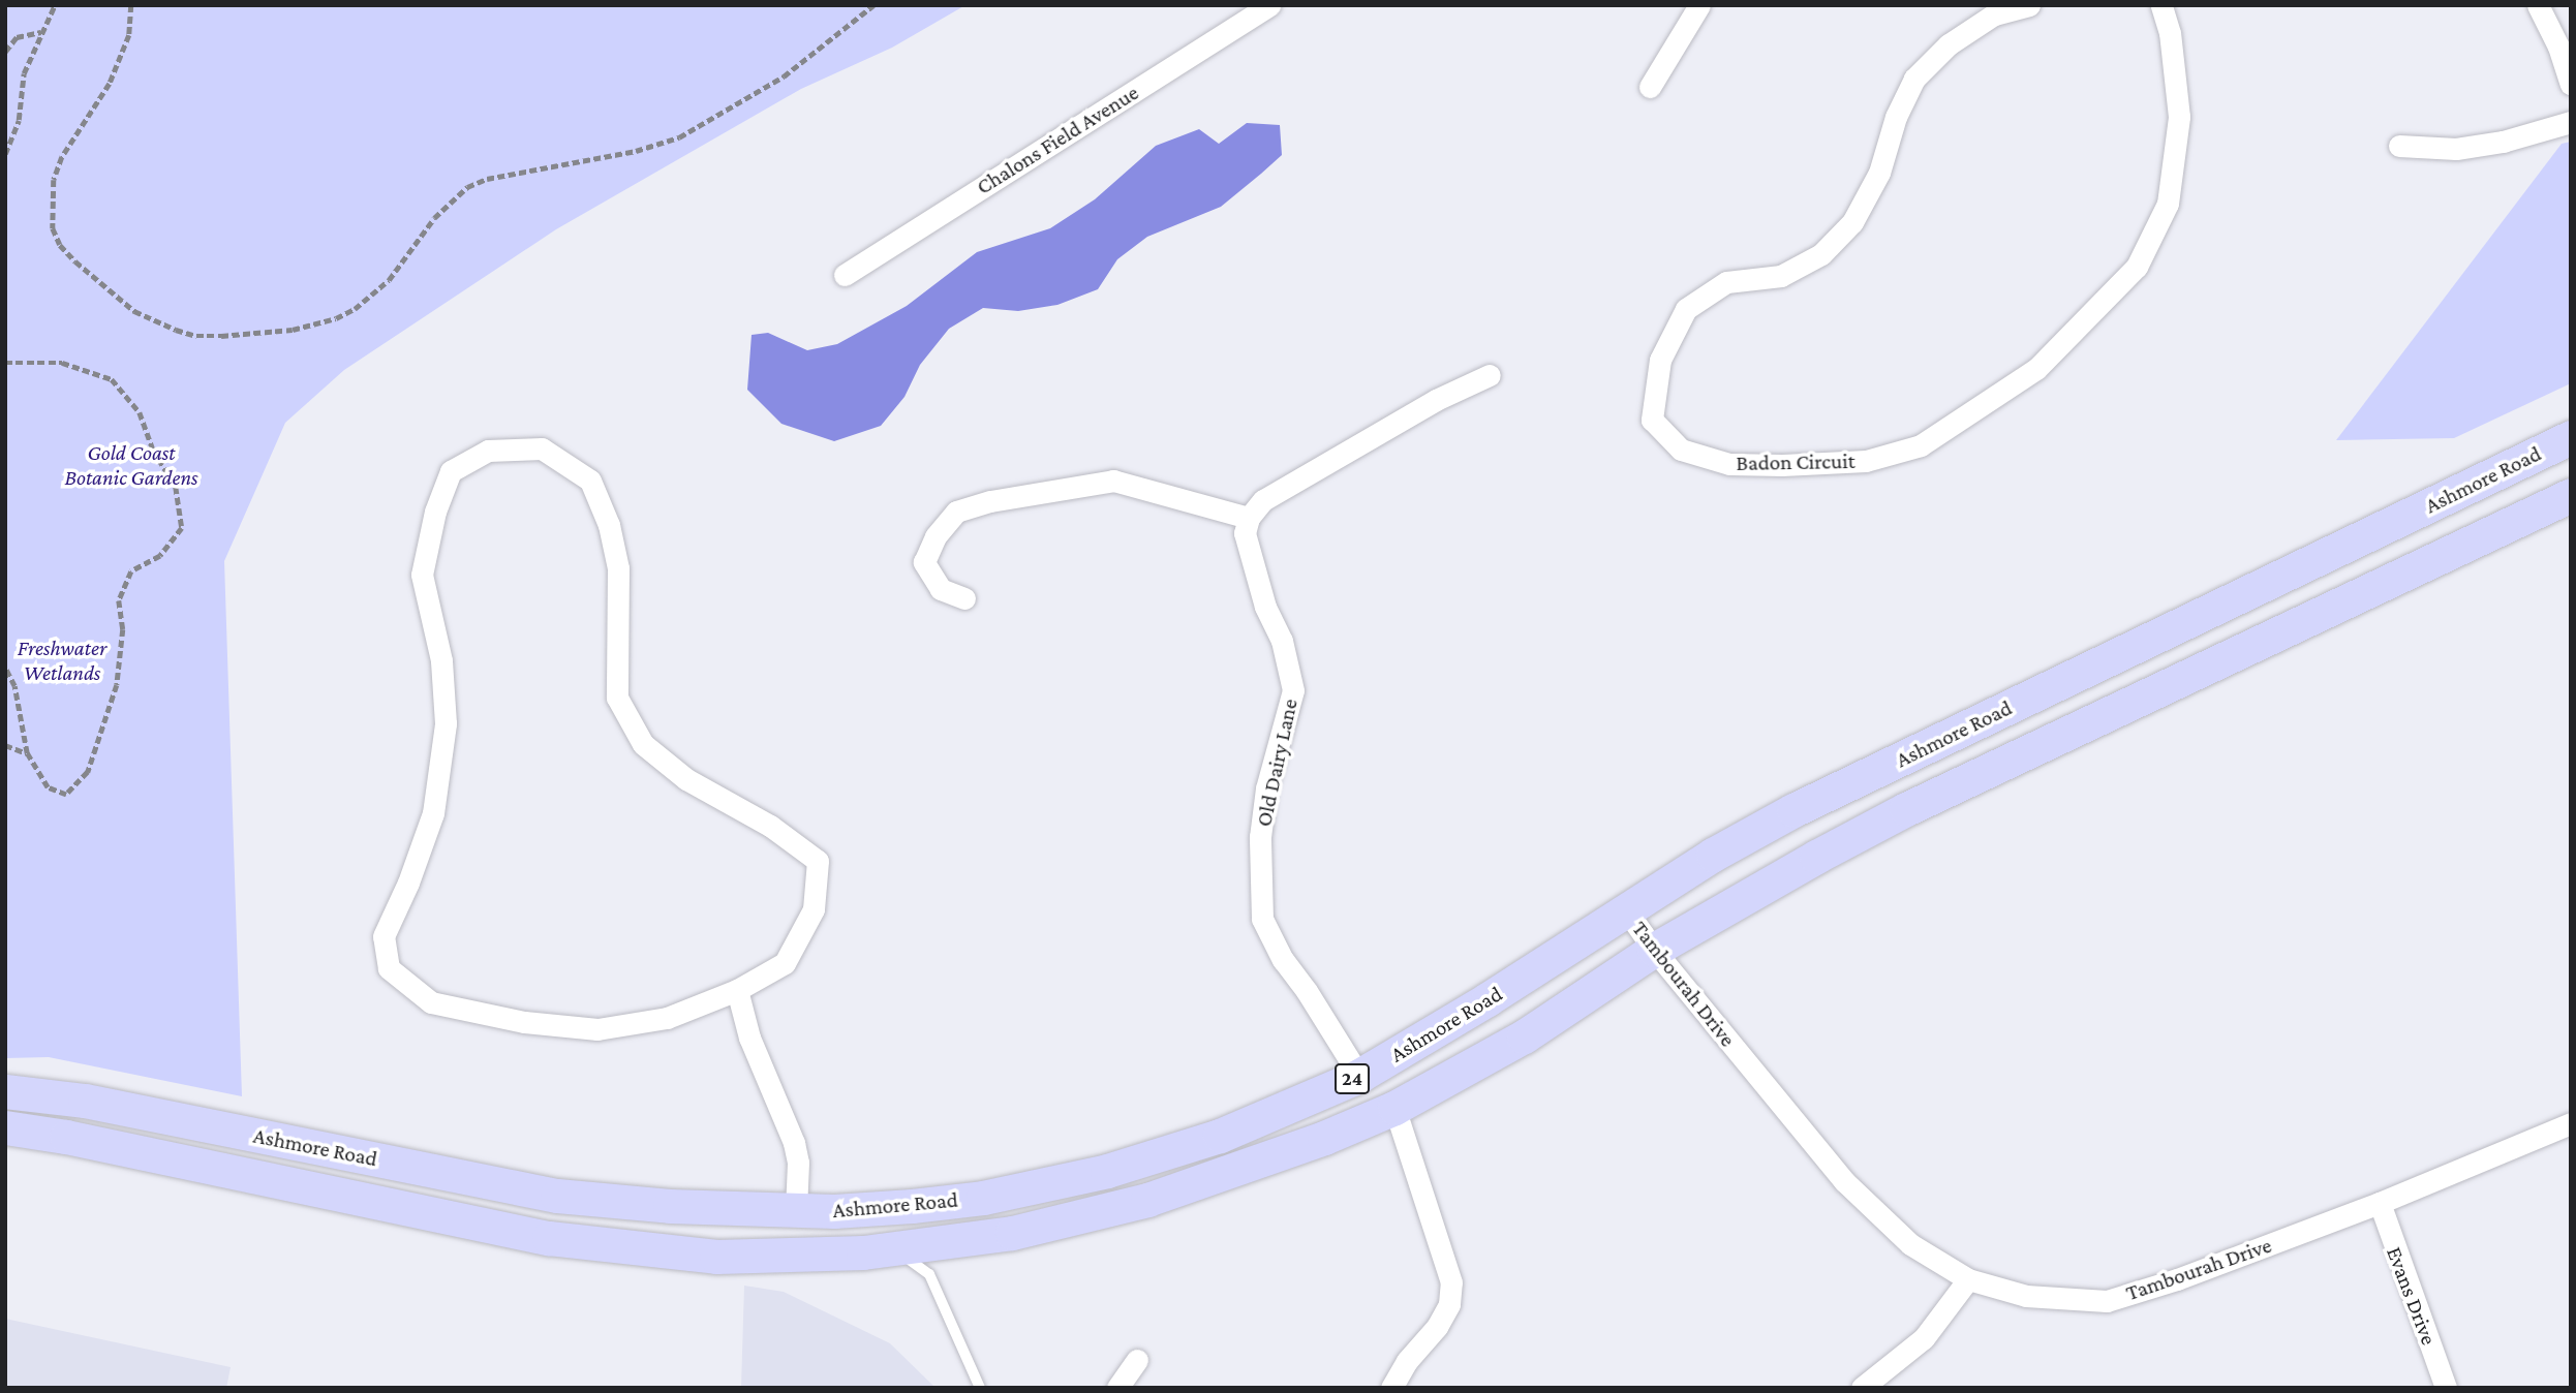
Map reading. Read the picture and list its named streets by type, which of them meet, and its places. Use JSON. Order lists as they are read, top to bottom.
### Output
{
  "streets": {
    "main road": ["Ashmore Road", "24"],
    "street": [
      "Chalons Field Avenue",
      "Badon Circuit",
      "Old Dairy Lane",
      "Tambourah Drive",
      "Evans Drive"
    ]
  },
  "crossings": [
    ["Ashmore Road", "Old Dairy Lane"],
    ["Ashmore Road", "Tambourah Drive"],
    ["Tambourah Drive", "Evans Drive"]
  ],
  "parks": ["Gold Coast Botanic Gardens", "Freshwater Wetlands"]
}
